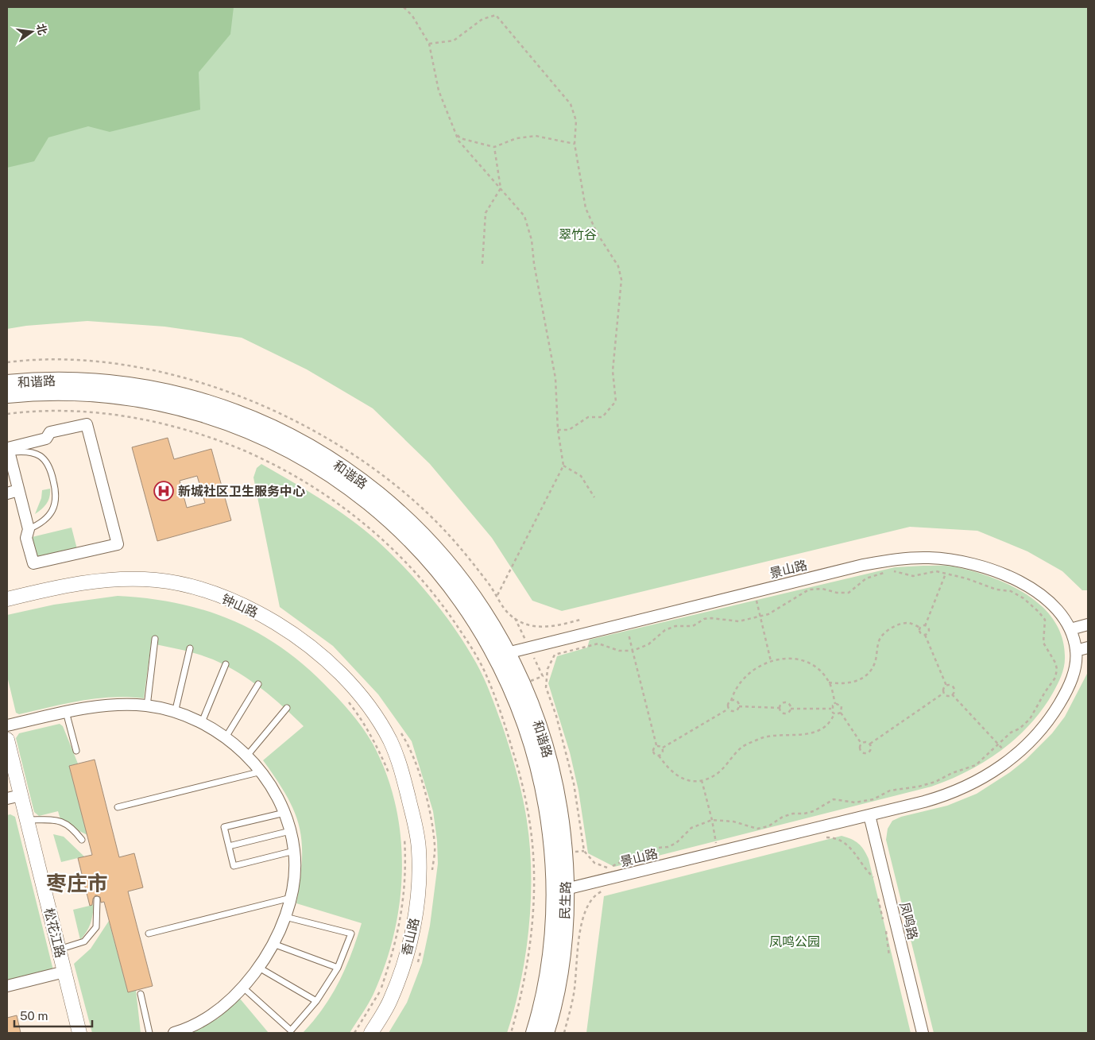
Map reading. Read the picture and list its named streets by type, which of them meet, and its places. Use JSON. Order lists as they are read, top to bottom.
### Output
{
  "streets": {
    "main road": ["和谐路", "民生路"],
    "street": [
      "景山路",
      "钟山路",
      "凤鸣路",
      "松花江路",
      "香山路"
    ]
  },
  "crossings": [
    ["和谐路", "景山路"],
    ["和谐路", "民生路"],
    ["景山路", "民生路"],
    ["景山路", "凤鸣路"],
    ["钟山路", "香山路"]
  ],
  "districts": ["枣庄市"],
  "parks": ["翠竹谷", "凤鸣公园"],
  "places": {
    "hospital": ["新城社区卫生服务中心"]
  },
  "scale_bar": "50 m",
  "north": "right"
}
